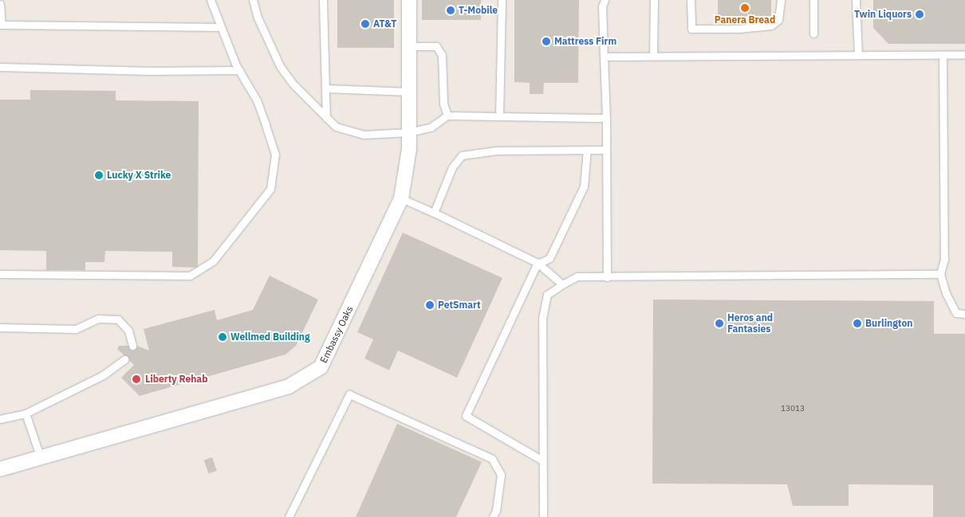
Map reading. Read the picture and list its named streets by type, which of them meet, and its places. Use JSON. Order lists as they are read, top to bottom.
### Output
{
  "streets": {
    "street": ["Embassy Oaks"]
  },
  "places": [
    "Panera Bread",
    "T-Mobile",
    "Twin Liquors",
    "AT&T",
    "Mattress Firm",
    "Lucky X Strike",
    "PetSmart",
    "Heros and Fantasies",
    "Burlington",
    "Wellmed Building",
    "Liberty Rehab"
  ],
  "house_numbers": ["13013"]
}
